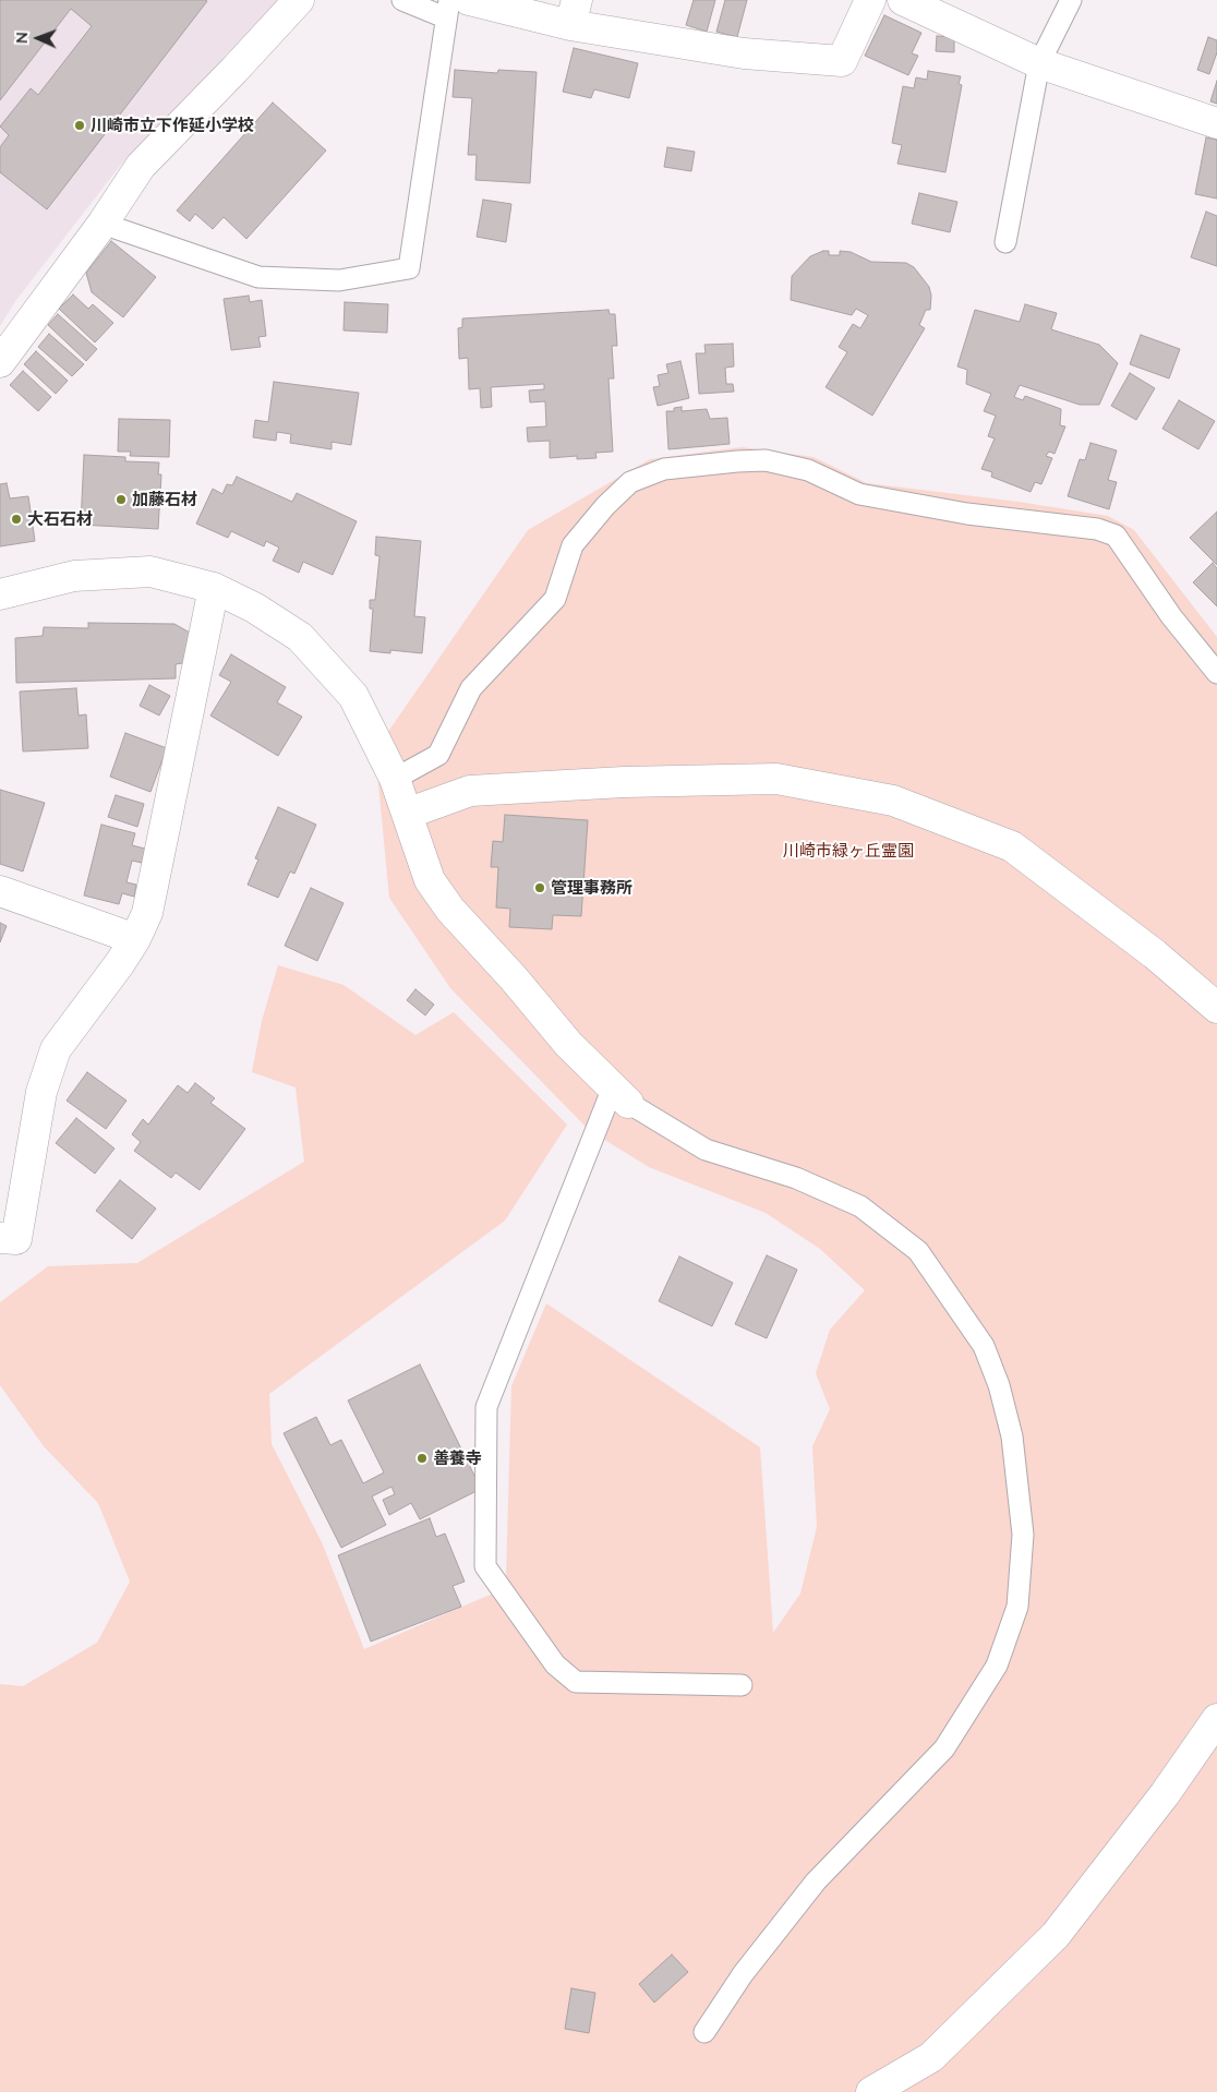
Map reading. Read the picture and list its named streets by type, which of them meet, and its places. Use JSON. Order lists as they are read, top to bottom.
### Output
{
  "parks": ["川崎市緑ヶ丘霊園"],
  "places": [
    "川崎市立下作延小学校",
    "加藤石材",
    "大石石材",
    "管理事務所",
    "善養寺"
  ],
  "north": "left"
}
